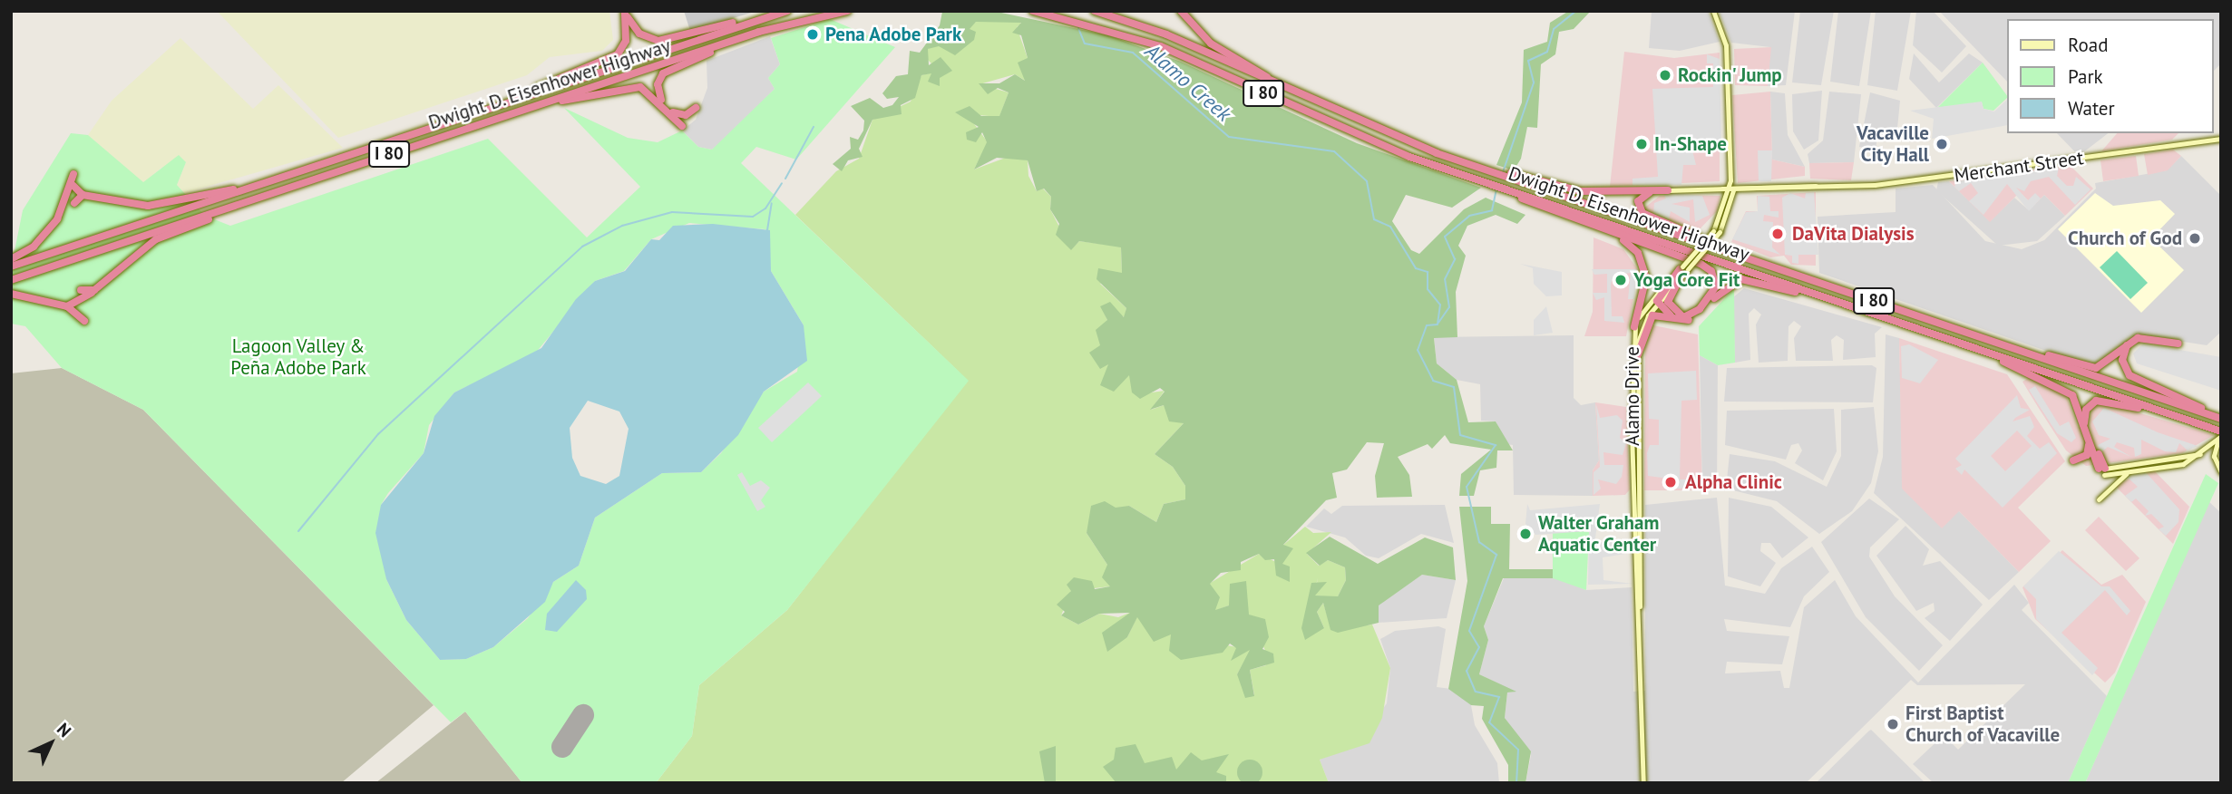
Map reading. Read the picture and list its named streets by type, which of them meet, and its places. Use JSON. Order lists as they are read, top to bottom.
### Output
{
  "streets": {
    "highway": ["Dwight D. Eisenhower Highway", "I 80"],
    "main road": ["Merchant Street", "Alamo Drive"]
  },
  "crossings": [
    ["Merchant Street", "Alamo Drive"]
  ],
  "water": ["Alamo Creek"],
  "parks": ["Lagoon Valley & Peña Adobe Park"],
  "places": [
    "Pena Adobe Park",
    "Rockin' Jump",
    "In-Shape",
    "Vacaville City Hall",
    "DaVita Dialysis",
    "Church of God",
    "Yoga Core Fit",
    "Alpha Clinic",
    "Walter Graham Aquatic Center",
    "First Baptist Church of Vacaville"
  ],
  "legend": ["Road", "Park", "Water"],
  "north": "top right"
}
